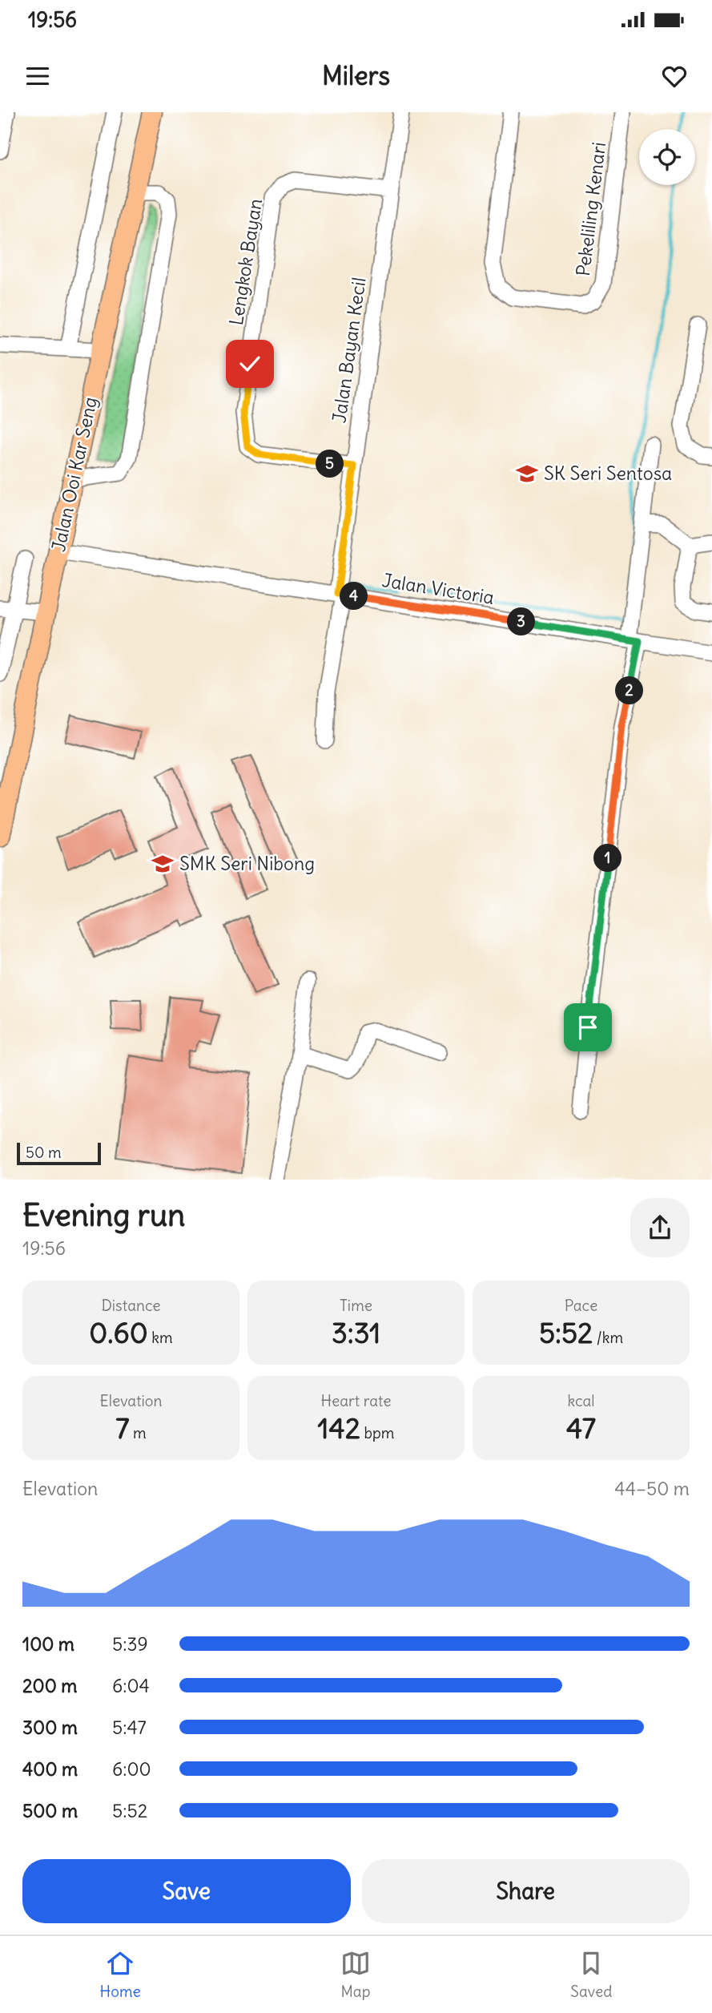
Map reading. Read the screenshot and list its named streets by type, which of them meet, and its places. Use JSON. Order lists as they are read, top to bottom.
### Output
{
  "streets": {
    "main road": ["Jalan Ooi Kar Seng"],
    "street": [
      "Pekeliling Kenari",
      "Lengkok Bayan",
      "Jalan Bayan Kecil",
      "Jalan Victoria"
    ]
  },
  "crossings": [
    ["Lengkok Bayan", "Jalan Bayan Kecil"],
    ["Jalan Bayan Kecil", "Jalan Victoria"],
    ["Jalan Ooi Kar Seng", "Jalan Victoria"]
  ],
  "places": {
    "school or university": ["SK Seri Sentosa", "SMK Seri Nibong"]
  },
  "scale_bar": "50 m",
  "page": {
    "status": "19:56",
    "header": "Milers",
    "pins": [
      "5",
      "4",
      "3",
      "2",
      "1"
    ],
    "scale": "50 m",
    "heading": ["Evening run", "19:56"],
    "stats": [
      ["Distance", "0.60 km"],
      ["Time", "3:31"],
      ["Pace", "5:52 /km"],
      ["Elevation", "7 m"],
      ["Heart rate", "142 bpm"],
      ["kcal", "47"]
    ],
    "chart": ["Elevation", "44–50 m"],
    "list": [
      {
        "name": "100 m",
        "note": "5:39"
      },
      {
        "name": "200 m",
        "note": "6:04"
      },
      {
        "name": "300 m",
        "note": "5:47"
      },
      {
        "name": "400 m",
        "note": "6:00"
      },
      {
        "name": "500 m",
        "note": "5:52"
      }
    ],
    "buttons": ["Save", "Share"],
    "tabs": ["Home", "Map", "Saved"]
  }
}
